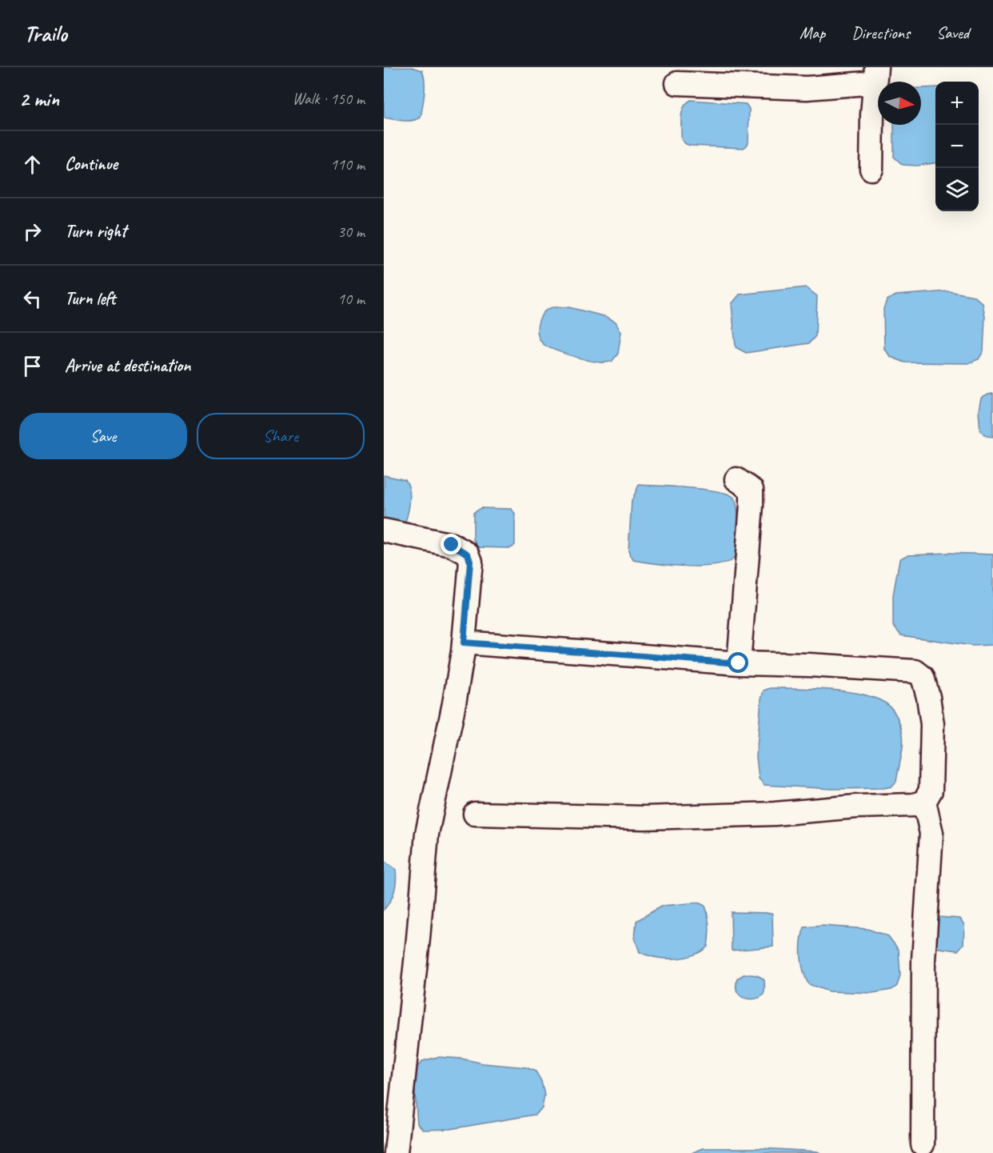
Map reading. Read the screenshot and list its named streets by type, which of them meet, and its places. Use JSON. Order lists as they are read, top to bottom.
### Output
{
  "north": "right",
  "page": {
    "header": "Trailo",
    "nav": ["Map", "Directions", "Saved"],
    "heading": ["2 min", "Walk · 150 m"],
    "map_buttons": ["+", "−"],
    "list": [
      ["Continue", "110 m"],
      ["Turn right", "30 m"],
      ["Turn left", "10 m"],
      "Arrive at destination"
    ],
    "buttons": ["Save", "Share"]
  }
}
